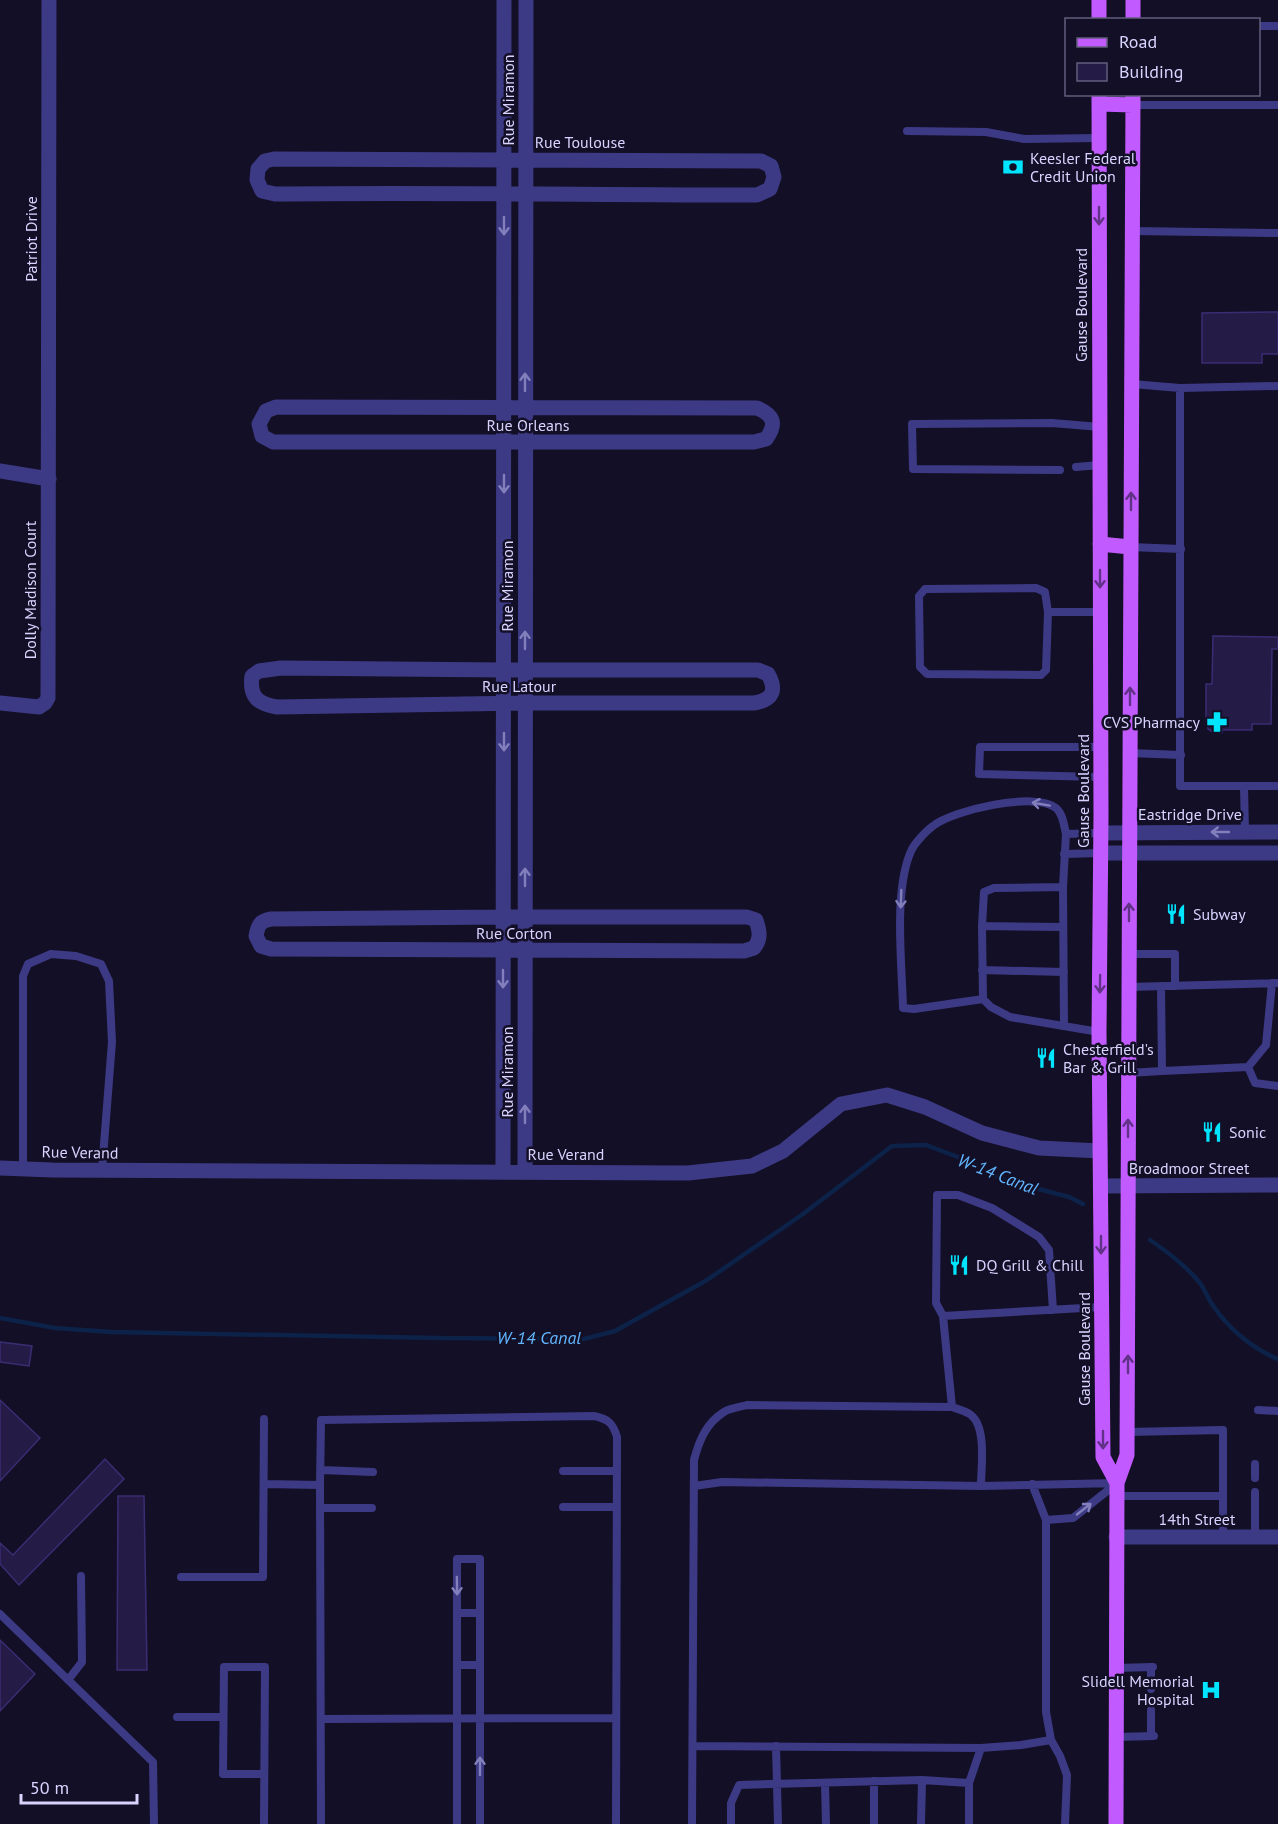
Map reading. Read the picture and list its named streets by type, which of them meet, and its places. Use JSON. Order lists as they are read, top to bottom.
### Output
{
  "streets": {
    "main road": ["Gause Boulevard"],
    "street": [
      "Rue Miramon",
      "Rue Toulouse",
      "Patriot Drive",
      "Rue Orleans",
      "Dolly Madison Court",
      "Rue Latour",
      "Eastridge Drive",
      "Rue Corton",
      "Rue Verand",
      "Broadmoor Street",
      "14th Street"
    ]
  },
  "crossings": [
    ["Rue Miramon", "Rue Toulouse"],
    ["Rue Miramon", "Rue Orleans"],
    ["Rue Miramon", "Rue Latour"],
    ["Rue Miramon", "Rue Corton"],
    ["Rue Miramon", "Rue Verand"],
    ["Patriot Drive", "Dolly Madison Court"],
    ["Gause Boulevard", "Eastridge Drive"],
    ["Gause Boulevard", "Rue Verand"],
    ["Gause Boulevard", "Broadmoor Street"],
    ["Gause Boulevard", "14th Street"]
  ],
  "water": ["W-14 Canal"],
  "places": {
    "bank": ["Keesler Federal Credit Union"],
    "pharmacy": ["CVS Pharmacy"],
    "restaurant": [
      "Subway",
      "Chesterfield's Bar & Grill",
      "Sonic",
      "DQ Grill & Chill"
    ],
    "hospital": ["Slidell Memorial Hospital"]
  },
  "legend": ["Road", "Building"],
  "scale_bar": "50 m"
}
